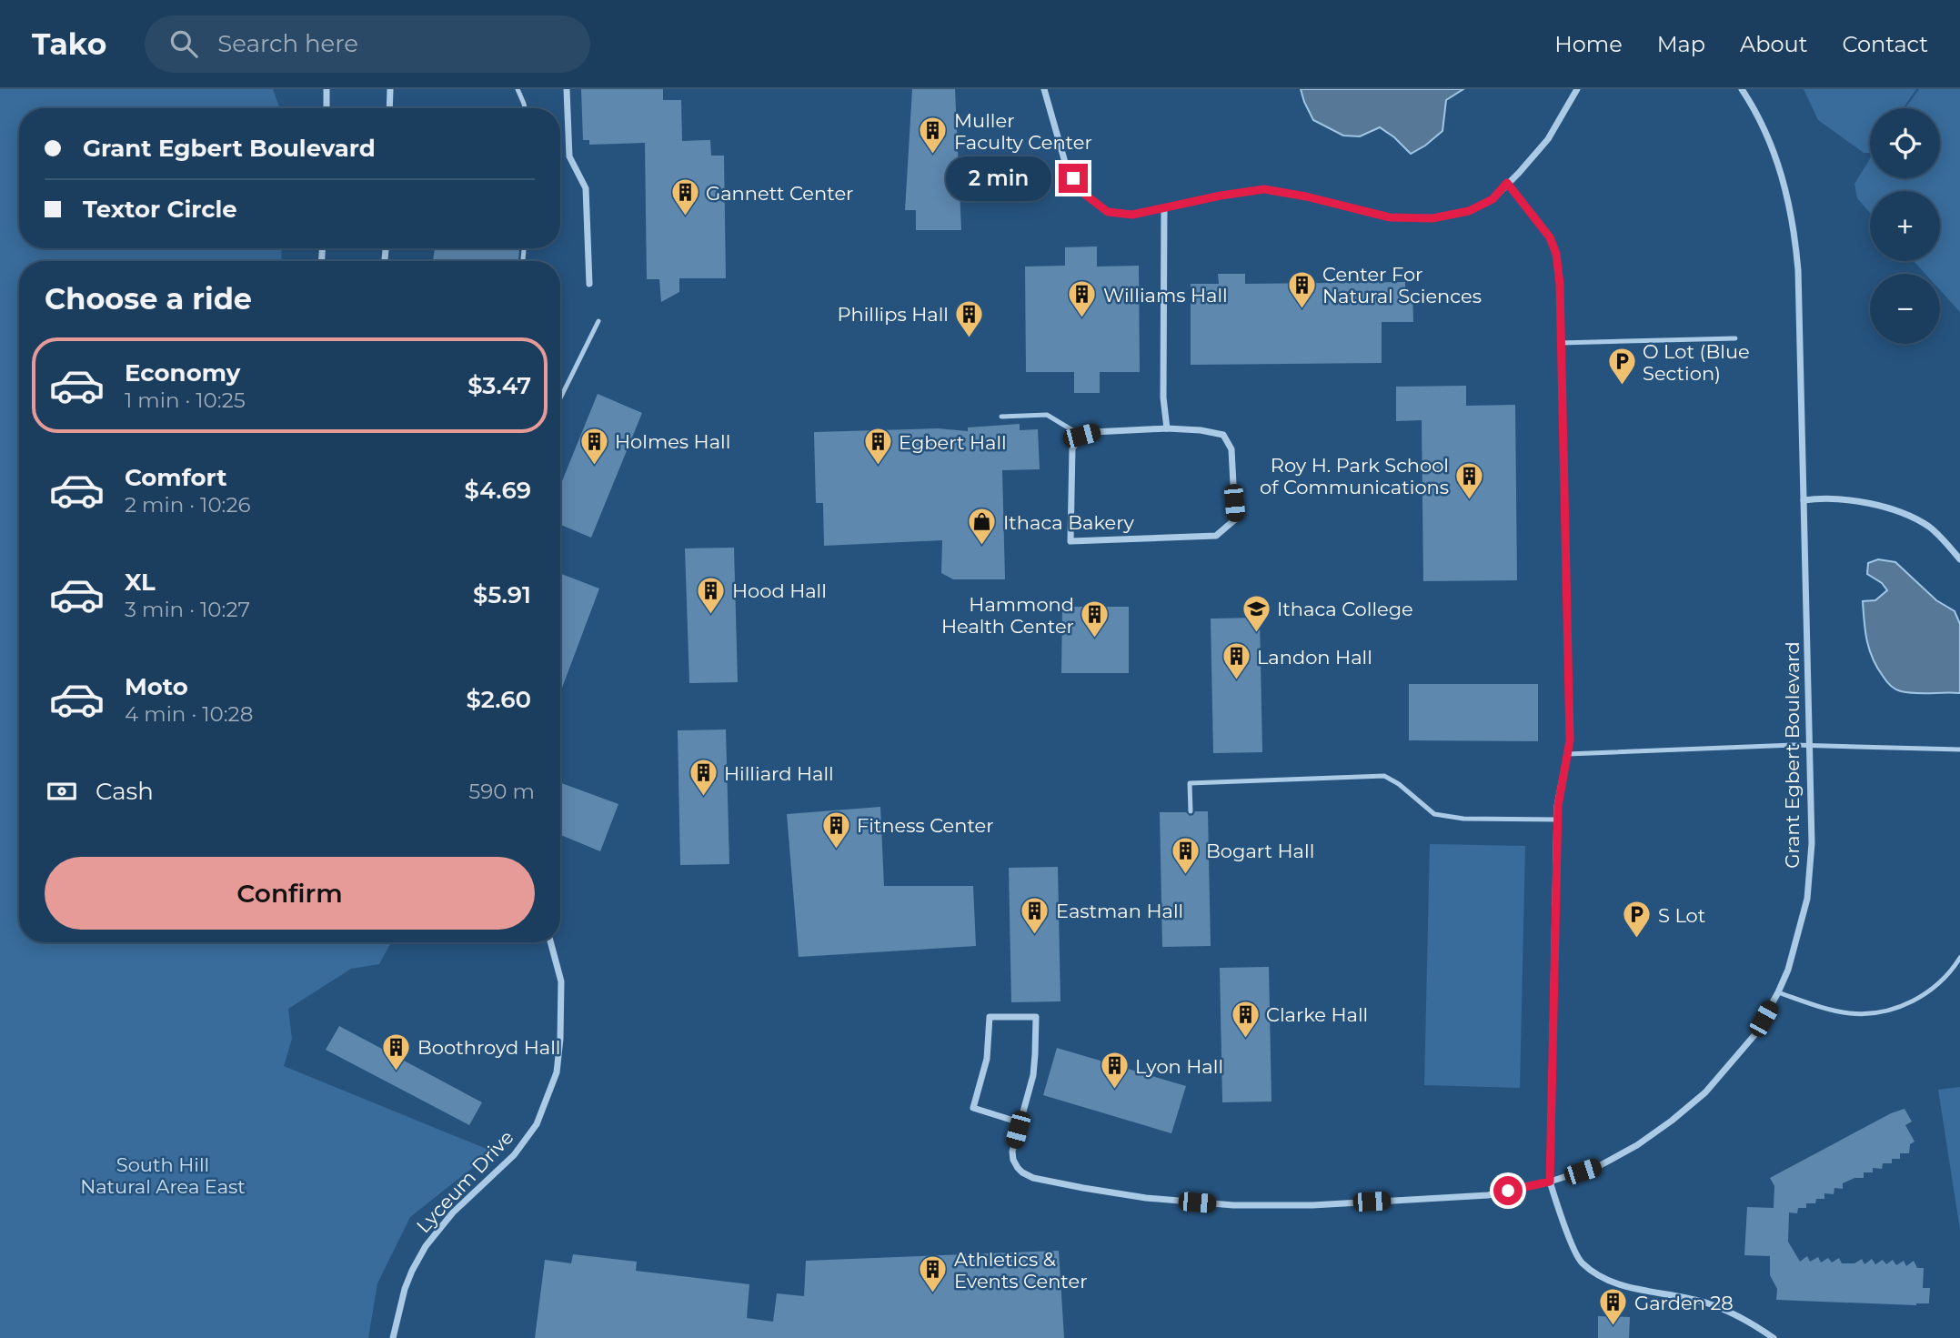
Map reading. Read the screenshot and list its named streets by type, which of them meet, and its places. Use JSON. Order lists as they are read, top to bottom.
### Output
{
  "streets": {
    "street": ["Grant Egbert Boulevard", "Lyceum Drive"]
  },
  "parks": ["South Hill Natural Area East"],
  "places": {
    "building": [
      "Muller Faculty Center",
      "Gannett Center",
      "Center For Natural Sciences",
      "Williams Hall",
      "Phillips Hall",
      "Holmes Hall",
      "Egbert Hall",
      "Roy H. Park School of Communications",
      "Hood Hall",
      "Hammond Health Center",
      "Landon Hall",
      "Hilliard Hall",
      "Fitness Center",
      "Bogart Hall",
      "Eastman Hall",
      "Clarke Hall",
      "Boothroyd Hall",
      "Lyon Hall",
      "Athletics & Events Center",
      "Garden 28"
    ],
    "parking": ["O Lot (Blue Section)", "S Lot"],
    "shop": ["Ithaca Bakery"],
    "school or university": ["Ithaca College"]
  },
  "page": {
    "header": "Tako",
    "search": "Search here",
    "nav": [
      "Home",
      "Map",
      "About",
      "Contact"
    ],
    "map_buttons": ["+", "−"],
    "banner": ["Grant Egbert Boulevard", "Textor Circle"],
    "bubble": "2 min",
    "heading": "Choose a ride",
    "list": [
      {
        "name": "Economy",
        "note": "1 min · 10:25",
        "value": "$3.47"
      },
      {
        "name": "Comfort",
        "note": "2 min · 10:26",
        "value": "$4.69"
      },
      {
        "name": "XL",
        "note": "3 min · 10:27",
        "value": "$5.91"
      },
      {
        "name": "Moto",
        "note": "4 min · 10:28",
        "value": "$2.60"
      }
    ],
    "pay": ["Cash", "590 m"],
    "buttons": "Confirm"
  }
}
